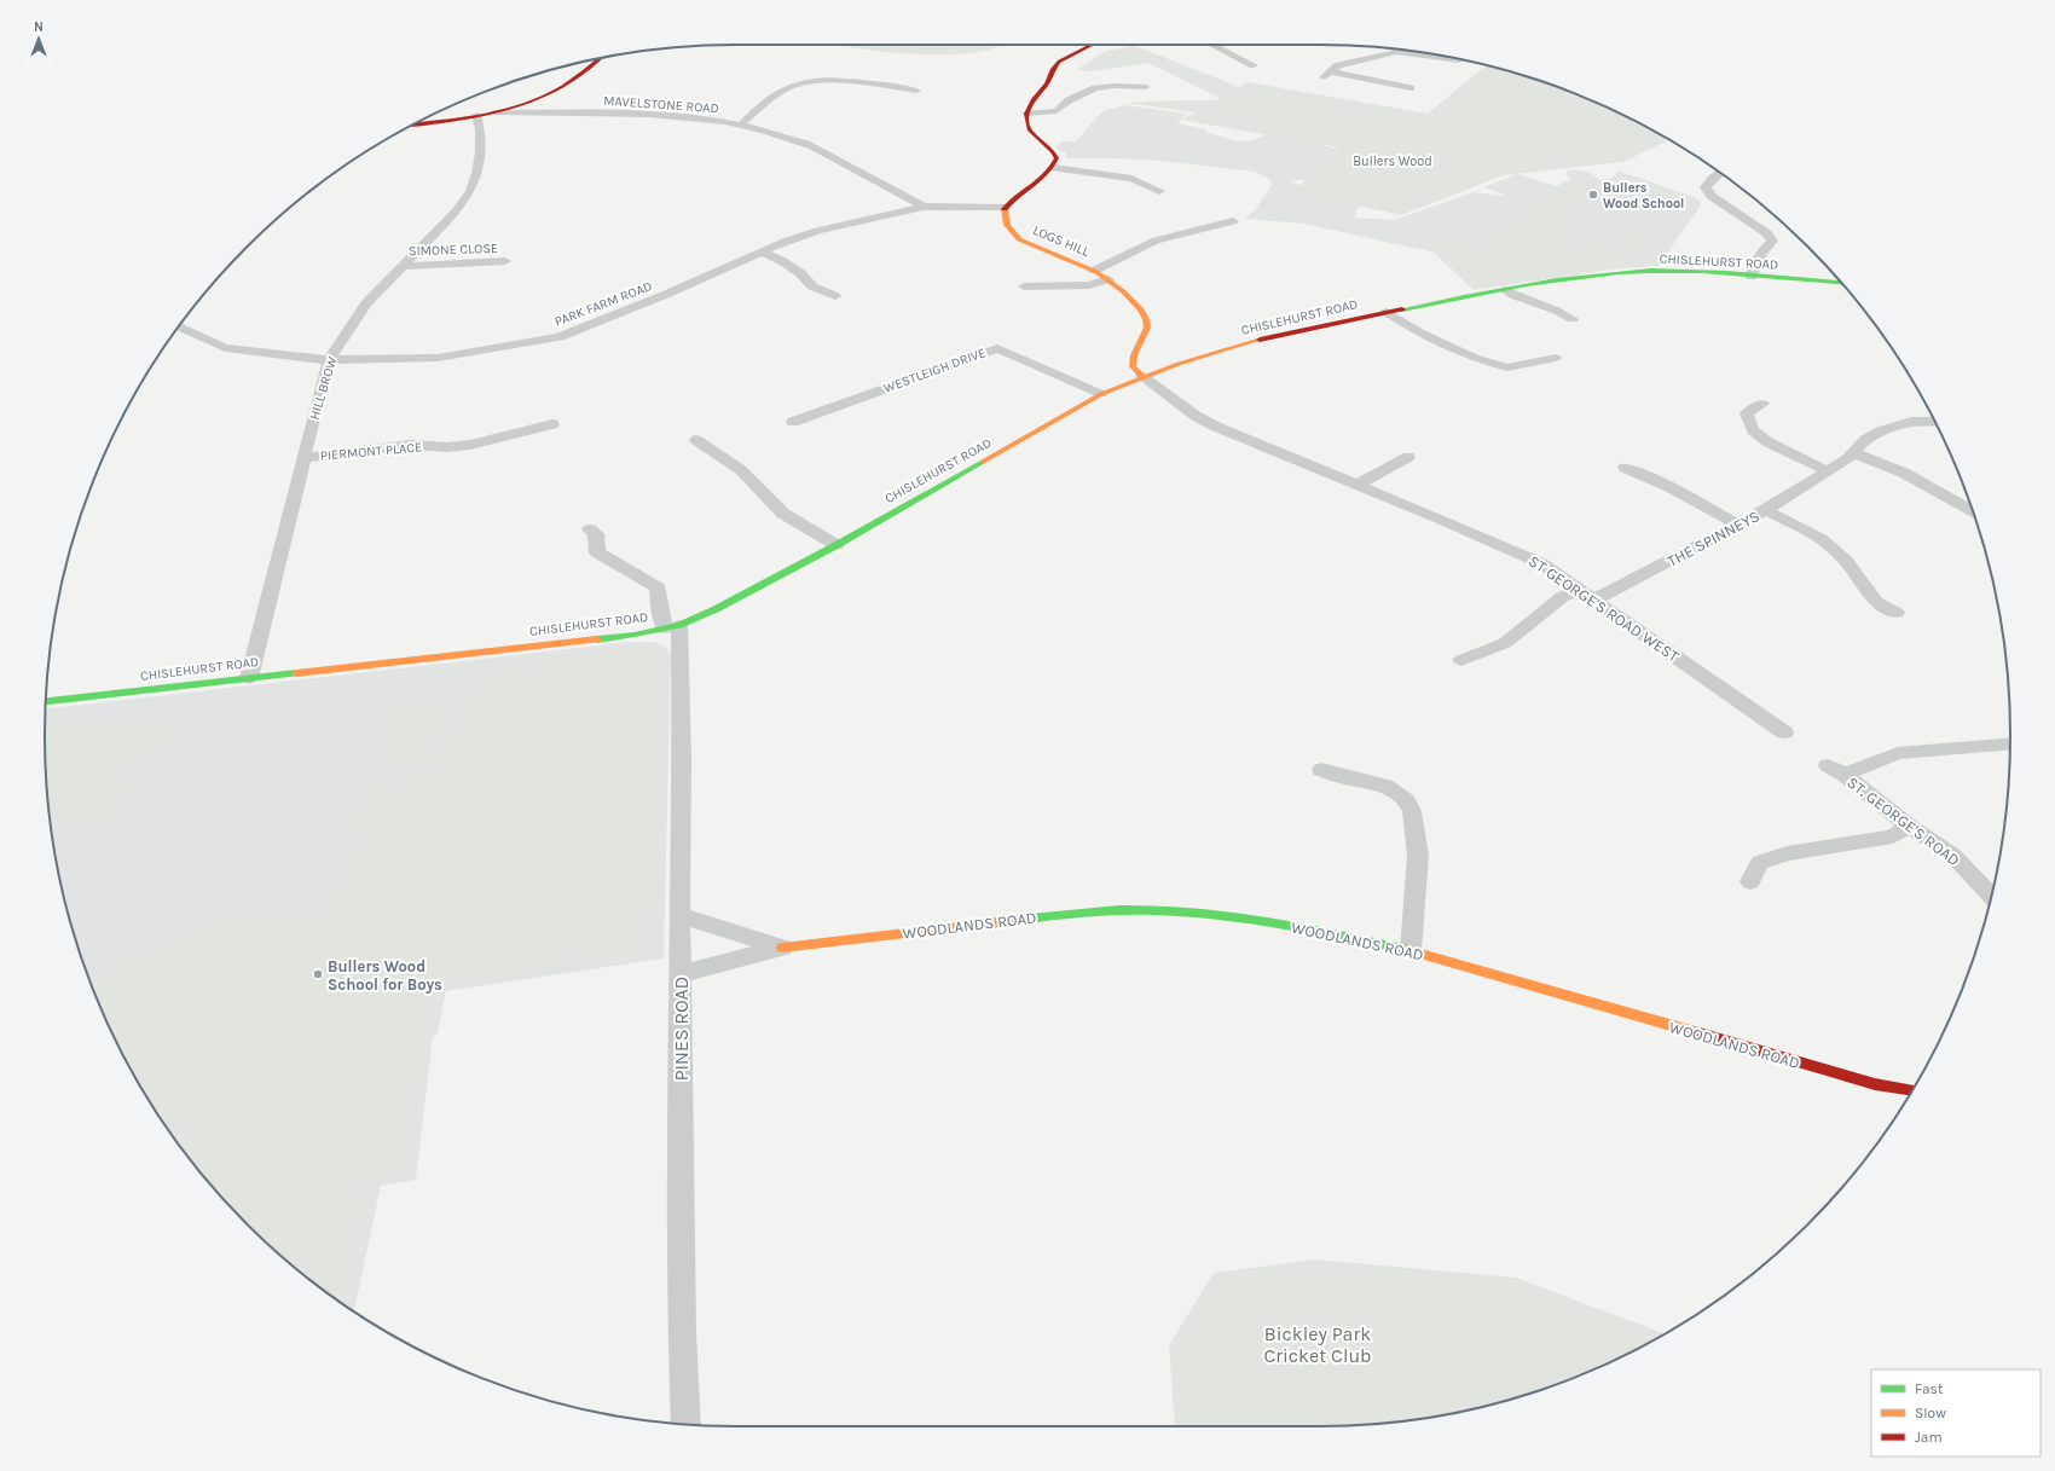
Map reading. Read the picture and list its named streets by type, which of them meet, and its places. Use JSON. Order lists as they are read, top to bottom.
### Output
{
  "streets": {
    "street": [
      "MAVELSTONE ROAD",
      "LOGS HILL",
      "SIMONE CLOSE",
      "CHISLEHURST ROAD",
      "PARK FARM ROAD",
      "WESTLEIGH DRIVE",
      "HILL BROW",
      "PIERMONT PLACE",
      "THE SPINNEYS",
      "ST GEORGE'S ROAD WEST",
      "ST. GEORGE'S ROAD",
      "WOODLANDS ROAD",
      "PINES ROAD"
    ]
  },
  "crossings": [
    ["MAVELSTONE ROAD", "PARK FARM ROAD"],
    ["LOGS HILL", "CHISLEHURST ROAD"],
    ["LOGS HILL", "PARK FARM ROAD"],
    ["LOGS HILL", "ST GEORGE'S ROAD WEST"],
    ["SIMONE CLOSE", "HILL BROW"],
    ["CHISLEHURST ROAD", "WESTLEIGH DRIVE"],
    ["CHISLEHURST ROAD", "HILL BROW"],
    ["CHISLEHURST ROAD", "ST GEORGE'S ROAD WEST"],
    ["CHISLEHURST ROAD", "PINES ROAD"],
    ["PARK FARM ROAD", "HILL BROW"],
    ["HILL BROW", "PIERMONT PLACE"],
    ["THE SPINNEYS", "ST GEORGE'S ROAD WEST"],
    ["WOODLANDS ROAD", "PINES ROAD"]
  ],
  "parks": ["Bullers Wood", "Bickley Park Cricket Club"],
  "places": ["Bullers Wood School", "Bullers Wood School for Boys"],
  "legend": ["Fast", "Slow", "Jam"],
  "north": "top"
}
